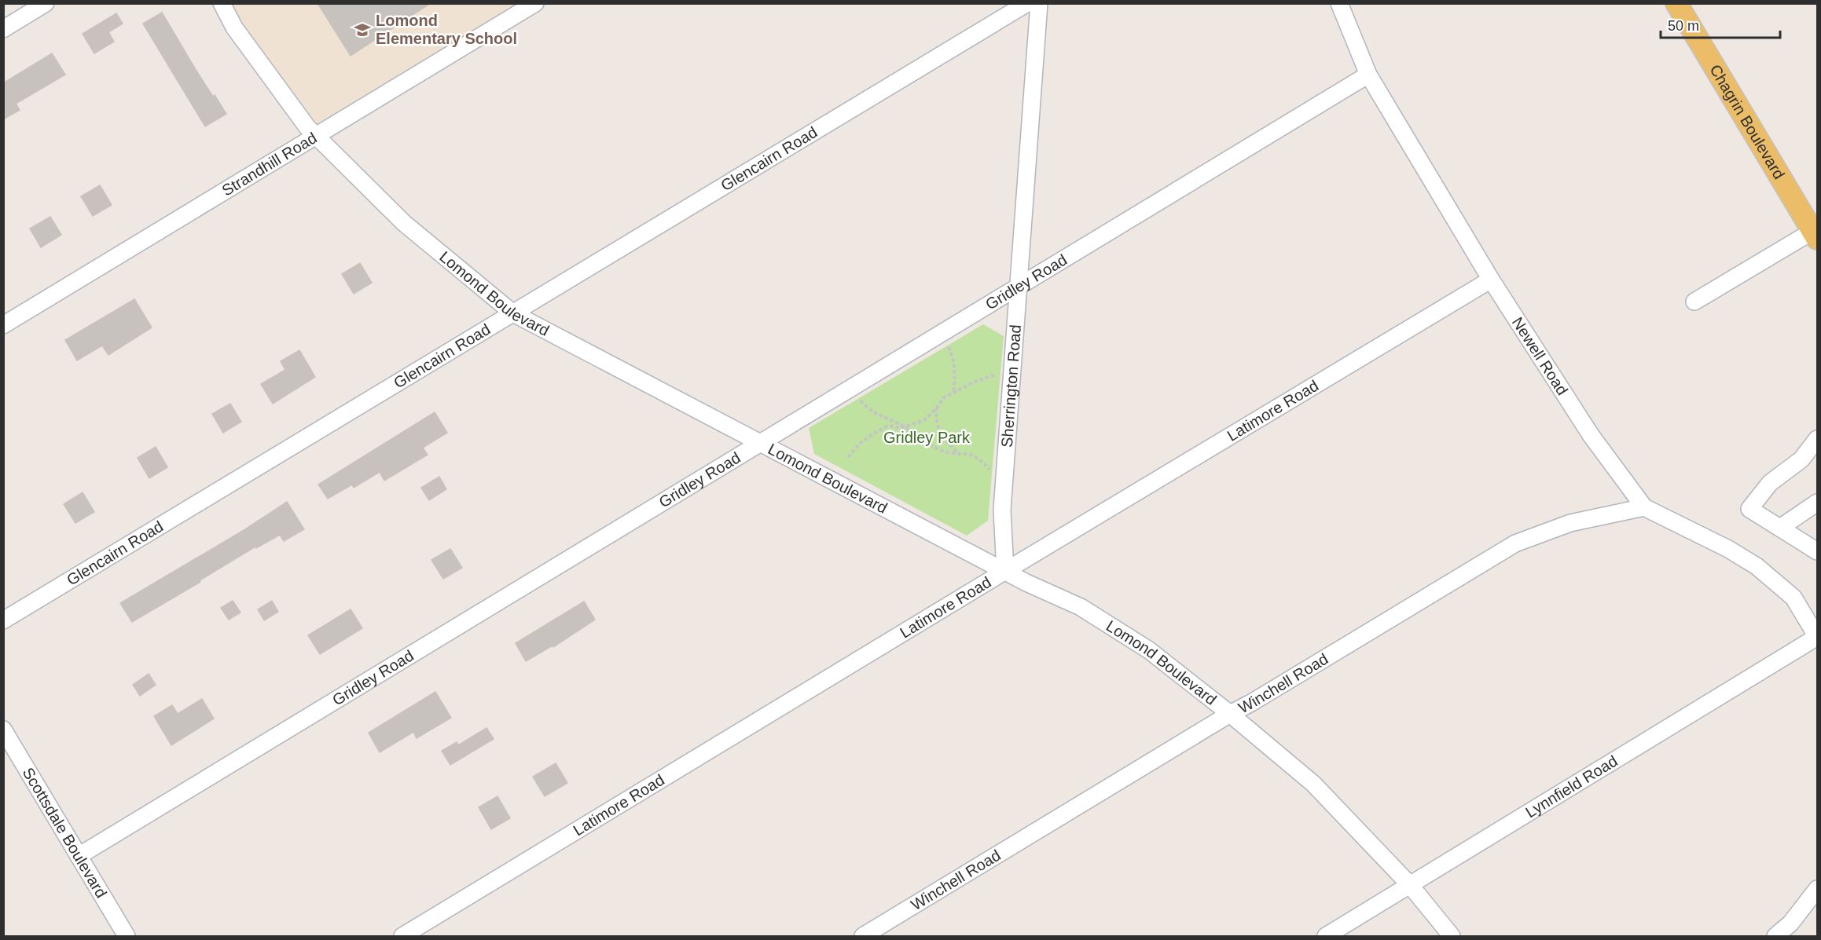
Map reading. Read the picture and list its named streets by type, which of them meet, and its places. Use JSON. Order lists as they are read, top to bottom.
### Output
{
  "streets": {
    "main road": ["Chagrin Boulevard"],
    "street": [
      "Glencairn Road",
      "Strandhill Road",
      "Gridley Road",
      "Lomond Boulevard",
      "Newell Road",
      "Sherrington Road",
      "Latimore Road",
      "Winchell Road",
      "Lynnfield Road",
      "Scottsdale Boulevard"
    ]
  },
  "crossings": [
    ["Glencairn Road", "Lomond Boulevard"],
    ["Strandhill Road", "Lomond Boulevard"],
    ["Gridley Road", "Lomond Boulevard"],
    ["Gridley Road", "Newell Road"],
    ["Gridley Road", "Sherrington Road"],
    ["Gridley Road", "Scottsdale Boulevard"],
    ["Lomond Boulevard", "Sherrington Road"],
    ["Lomond Boulevard", "Latimore Road"],
    ["Lomond Boulevard", "Winchell Road"],
    ["Lomond Boulevard", "Lynnfield Road"],
    ["Newell Road", "Latimore Road"],
    ["Newell Road", "Winchell Road"],
    ["Newell Road", "Lynnfield Road"],
    ["Sherrington Road", "Latimore Road"]
  ],
  "parks": ["Gridley Park"],
  "places": {
    "school or university": ["Lomond Elementary School"]
  },
  "scale_bar": "50 m"
}
